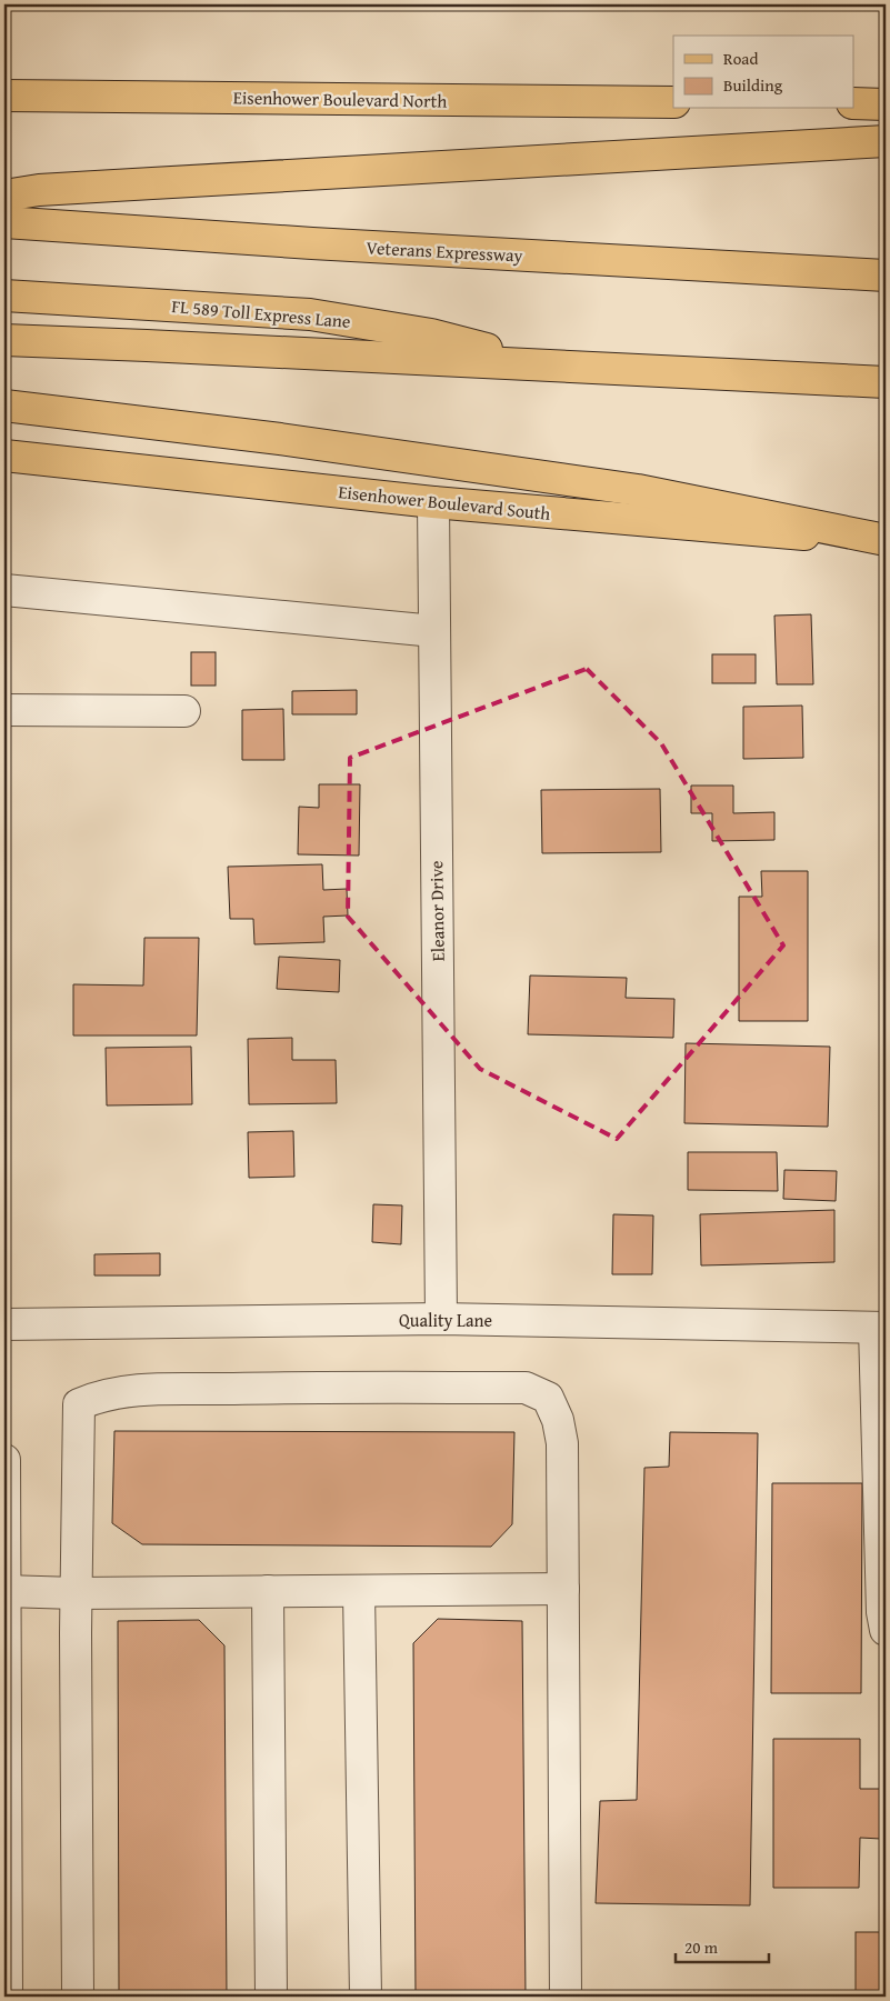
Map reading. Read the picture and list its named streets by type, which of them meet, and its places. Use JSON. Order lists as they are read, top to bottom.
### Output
{
  "streets": {
    "main road": [
      "Eisenhower Boulevard North",
      "Veterans Expressway",
      "FL 589 Toll Express Lane",
      "Eisenhower Boulevard South"
    ],
    "street": ["Eleanor Drive", "Quality Lane"]
  },
  "crossings": [
    ["Eisenhower Boulevard South", "Eleanor Drive"],
    ["Eleanor Drive", "Quality Lane"]
  ],
  "legend": ["Road", "Building"],
  "scale_bar": "20 m"
}
